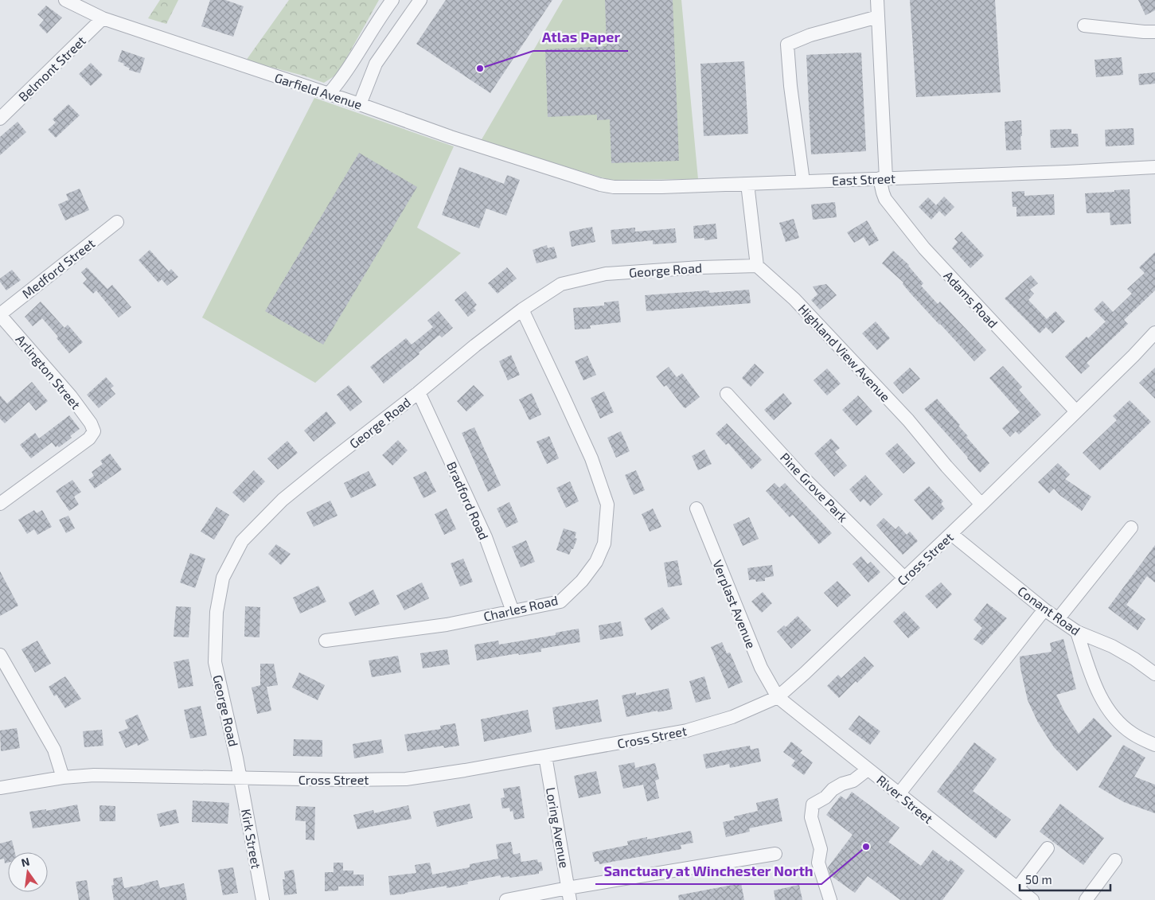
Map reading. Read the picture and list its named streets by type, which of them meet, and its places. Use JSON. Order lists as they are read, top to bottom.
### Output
{
  "streets": {
    "street": [
      "Belmont Street",
      "Garfield Avenue",
      "East Street",
      "Medford Street",
      "George Road",
      "Adams Road",
      "Highland View Avenue",
      "Arlington Street",
      "Pine Grove Park",
      "Bradford Road",
      "Cross Street",
      "Verplast Avenue",
      "Charles Road",
      "Conant Road",
      "River Street",
      "Loring Avenue",
      "Kirk Street"
    ]
  },
  "crossings": [
    ["Belmont Street", "Garfield Avenue"],
    ["Garfield Avenue", "East Street"],
    ["East Street", "Adams Road"],
    ["Medford Street", "Arlington Street"],
    ["George Road", "Highland View Avenue"],
    ["George Road", "Bradford Road"],
    ["George Road", "Cross Street"],
    ["George Road", "Charles Road"],
    ["George Road", "Kirk Street"],
    ["Adams Road", "Cross Street"],
    ["Highland View Avenue", "Cross Street"],
    ["Pine Grove Park", "Cross Street"],
    ["Bradford Road", "Charles Road"],
    ["Cross Street", "Verplast Avenue"],
    ["Cross Street", "Conant Road"],
    ["Cross Street", "River Street"],
    ["Cross Street", "Loring Avenue"],
    ["Cross Street", "Kirk Street"],
    ["Verplast Avenue", "River Street"]
  ],
  "places": ["Atlas Paper", "Sanctuary at Winchester North"],
  "scale_bar": "50 m",
  "north": "top"
}
